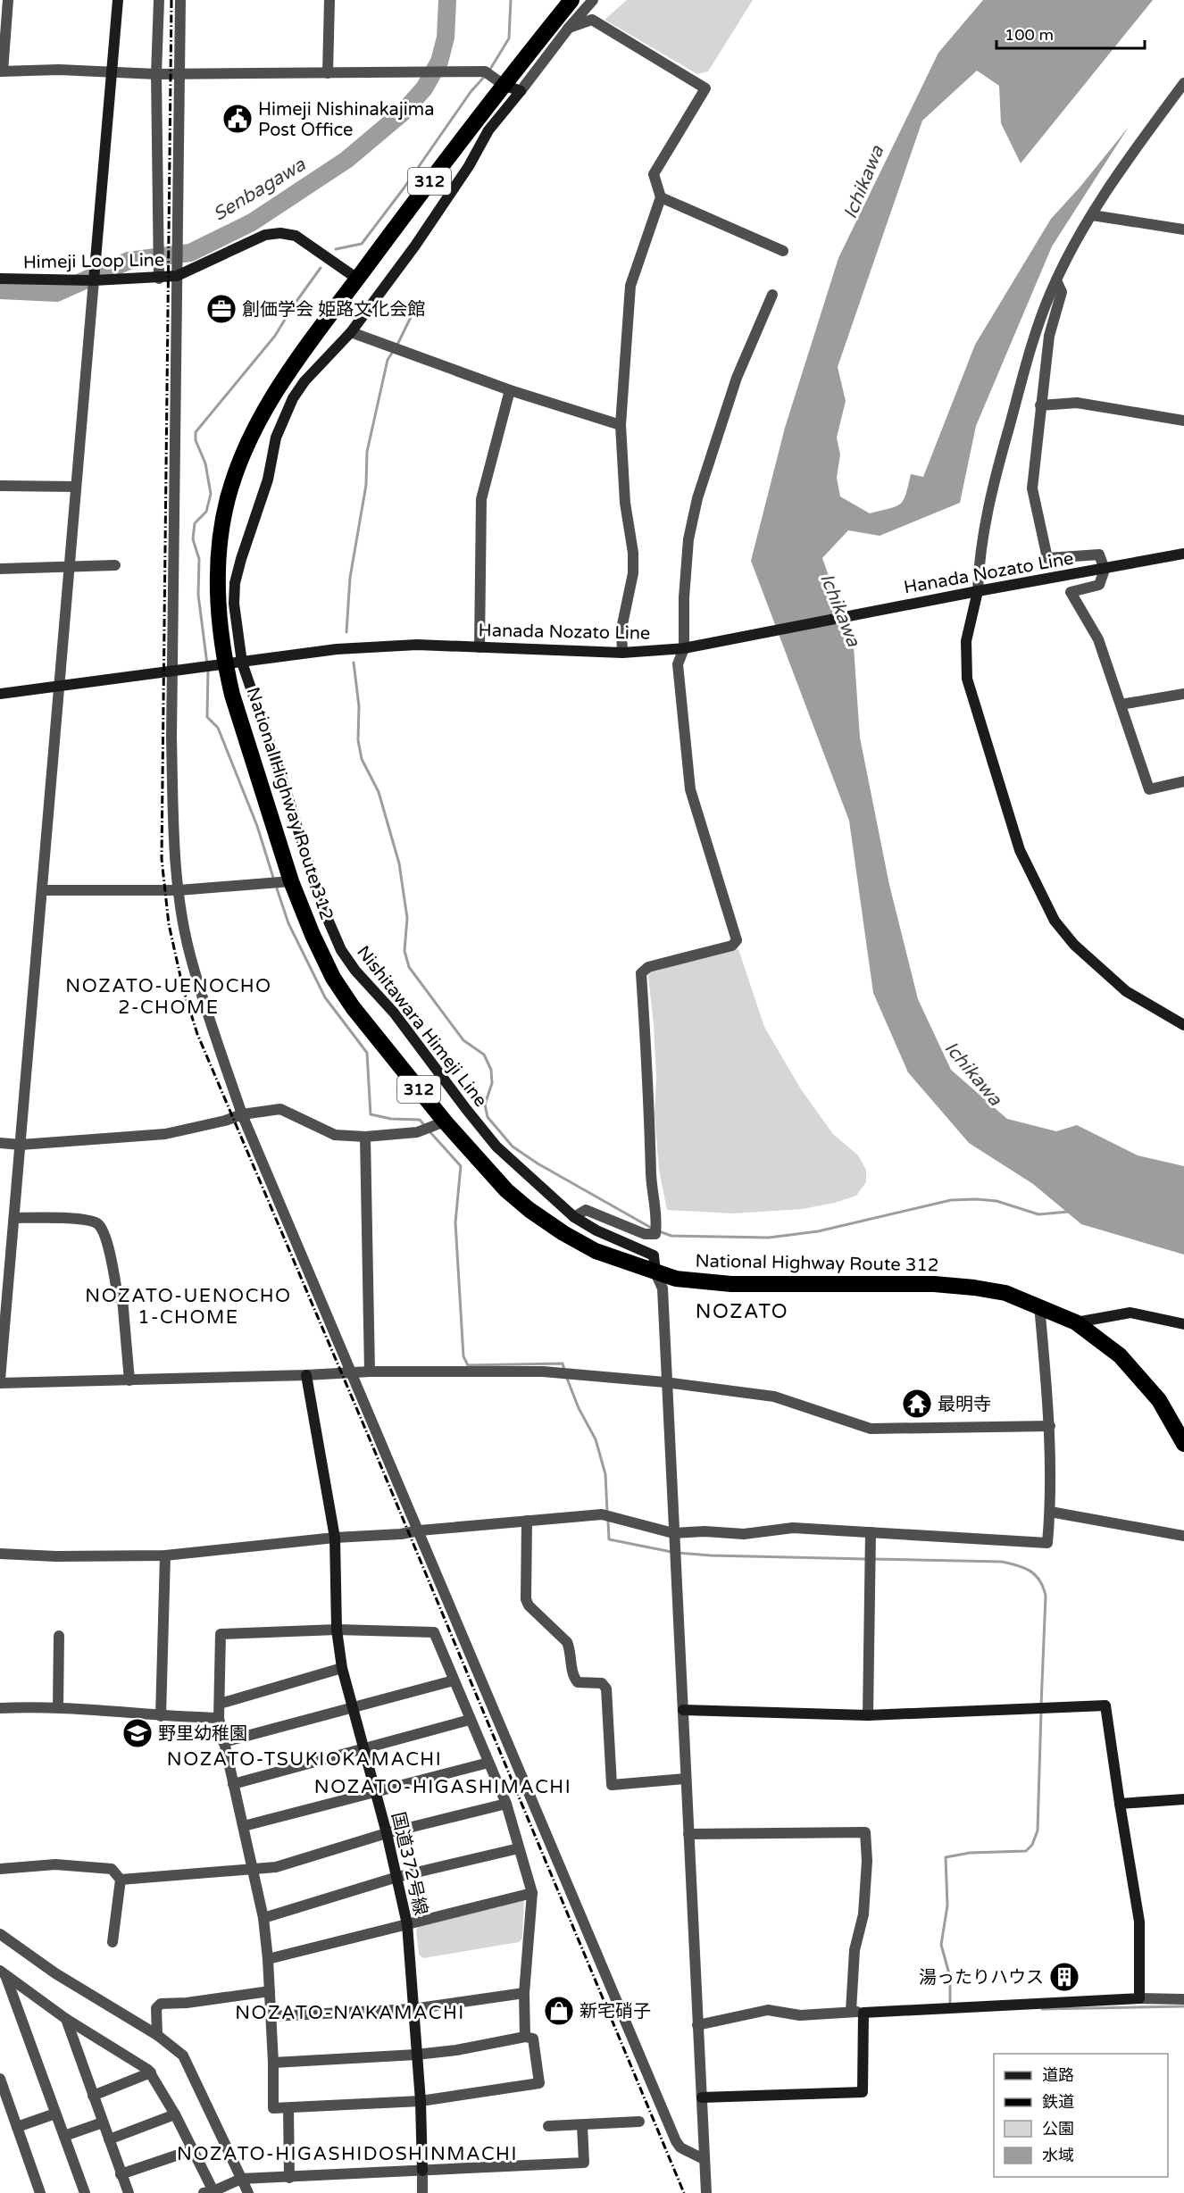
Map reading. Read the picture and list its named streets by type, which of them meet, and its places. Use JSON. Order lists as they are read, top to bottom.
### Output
{
  "streets": {
    "highway": ["312", "National Highway Route 312"],
    "street": [
      "Himeji Loop Line",
      "Hanada Nozato Line",
      "Nishitawara Himeji Line",
      "国道372号線"
    ]
  },
  "crossings": [
    ["Himeji Loop Line", "National Highway Route 312"],
    ["Hanada Nozato Line", "National Highway Route 312"],
    ["Hanada Nozato Line", "Nishitawara Himeji Line"],
    ["National Highway Route 312", "Nishitawara Himeji Line"]
  ],
  "districts": [
    "NOZATO-UENOCHO 2-CHOME",
    "NOZATO-UENOCHO 1-CHOME",
    "NOZATO",
    "NOZATO-TSUKIOKAMACHI",
    "NOZATO-HIGASHIMACHI",
    "NOZATO-NAKAMACHI",
    "NOZATO-HIGASHIDOSHINMACHI"
  ],
  "water": ["Ichikawa", "Senbagawa"],
  "places": {
    "public building": ["Himeji Nishinakajima Post Office"],
    "office": ["創価学会 姫路文化会館"],
    "temple": ["最明寺"],
    "school or university": ["野里幼稚園"],
    "building": ["湯ったりハウス"],
    "shop": ["新宅硝子"]
  },
  "legend": [
    "道路",
    "鉄道",
    "公園",
    "水域"
  ],
  "scale_bar": "100 m"
}
